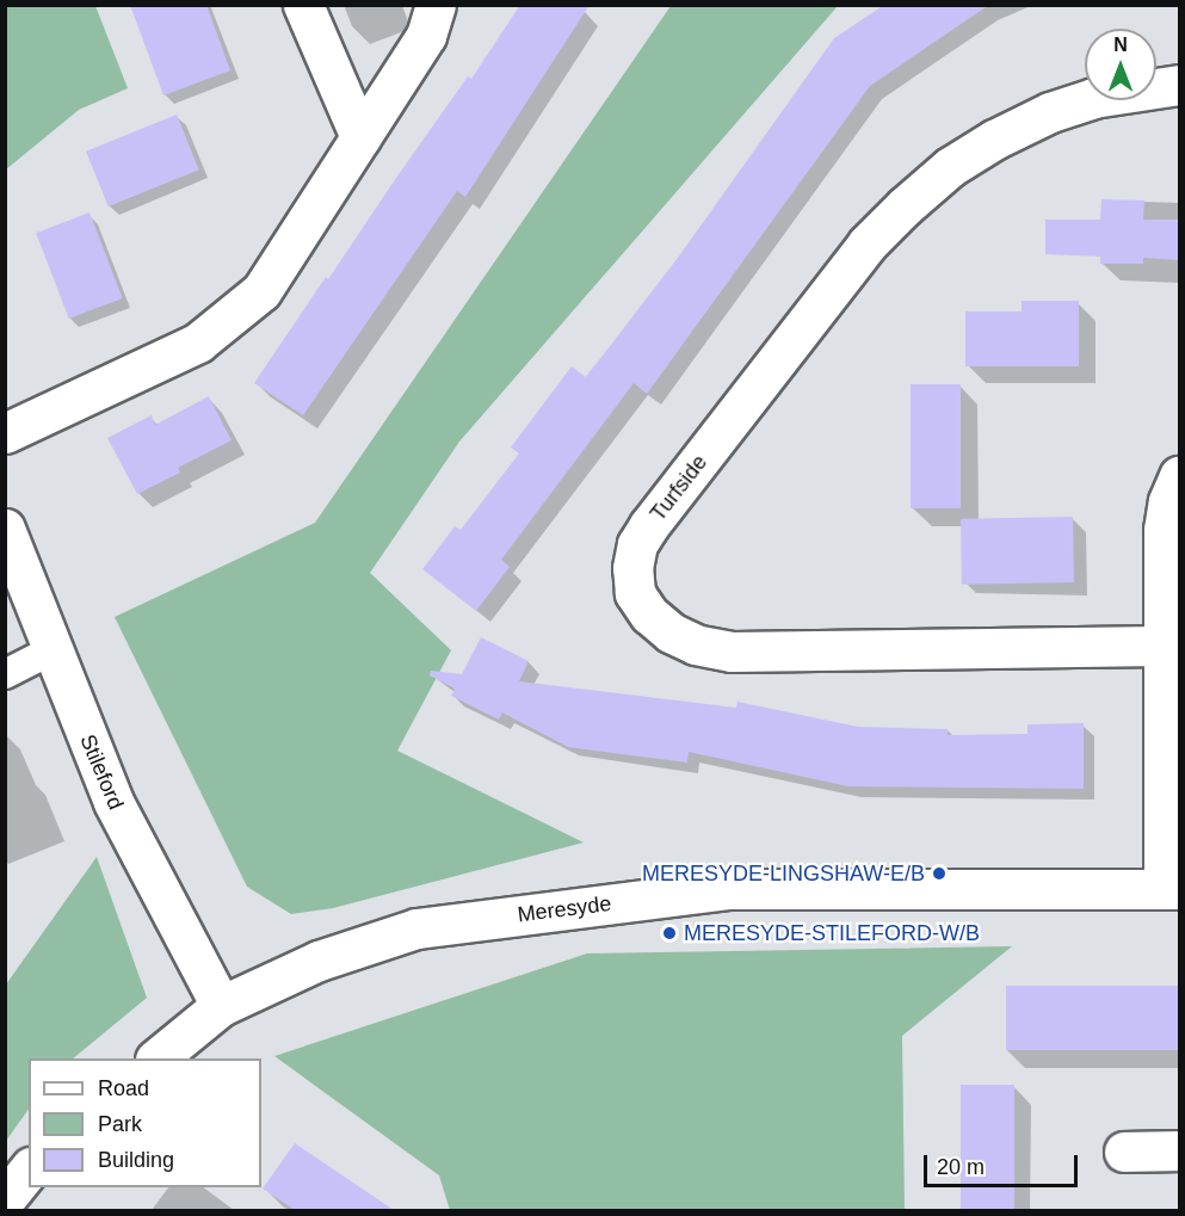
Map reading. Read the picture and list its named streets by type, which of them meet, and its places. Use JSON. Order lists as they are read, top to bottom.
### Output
{
  "streets": {
    "street": ["Turfside", "Stileford", "Meresyde"]
  },
  "crossings": [
    ["Stileford", "Meresyde"]
  ],
  "places": ["MERESYDE-LINGSHAW-E/B", "MERESYDE-STILEFORD-W/B"],
  "legend": ["Road", "Park", "Building"],
  "scale_bar": "20 m",
  "north": "top"
}
